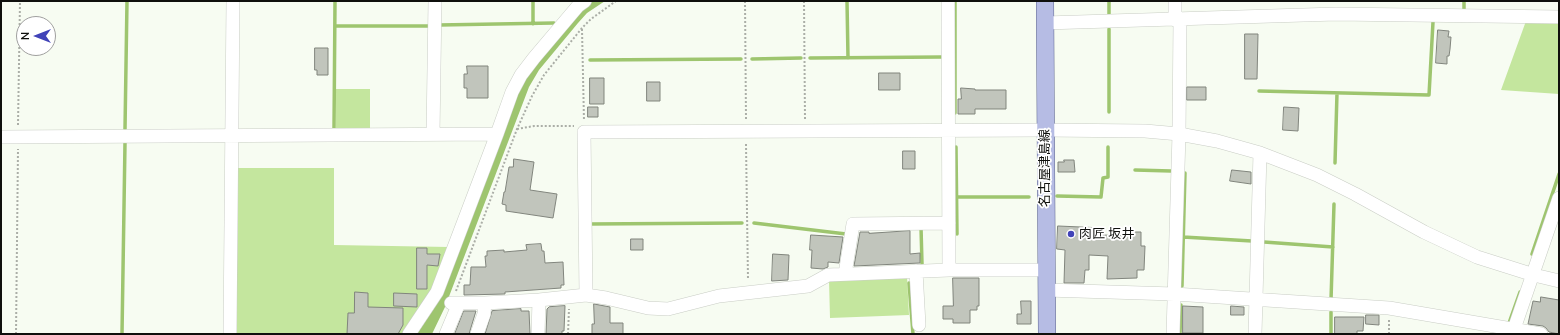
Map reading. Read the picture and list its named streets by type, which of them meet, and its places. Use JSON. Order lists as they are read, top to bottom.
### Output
{
  "streets": {
    "main road": ["名古屋津島線"]
  },
  "places": ["肉匠 坂井"],
  "north": "left"
}
